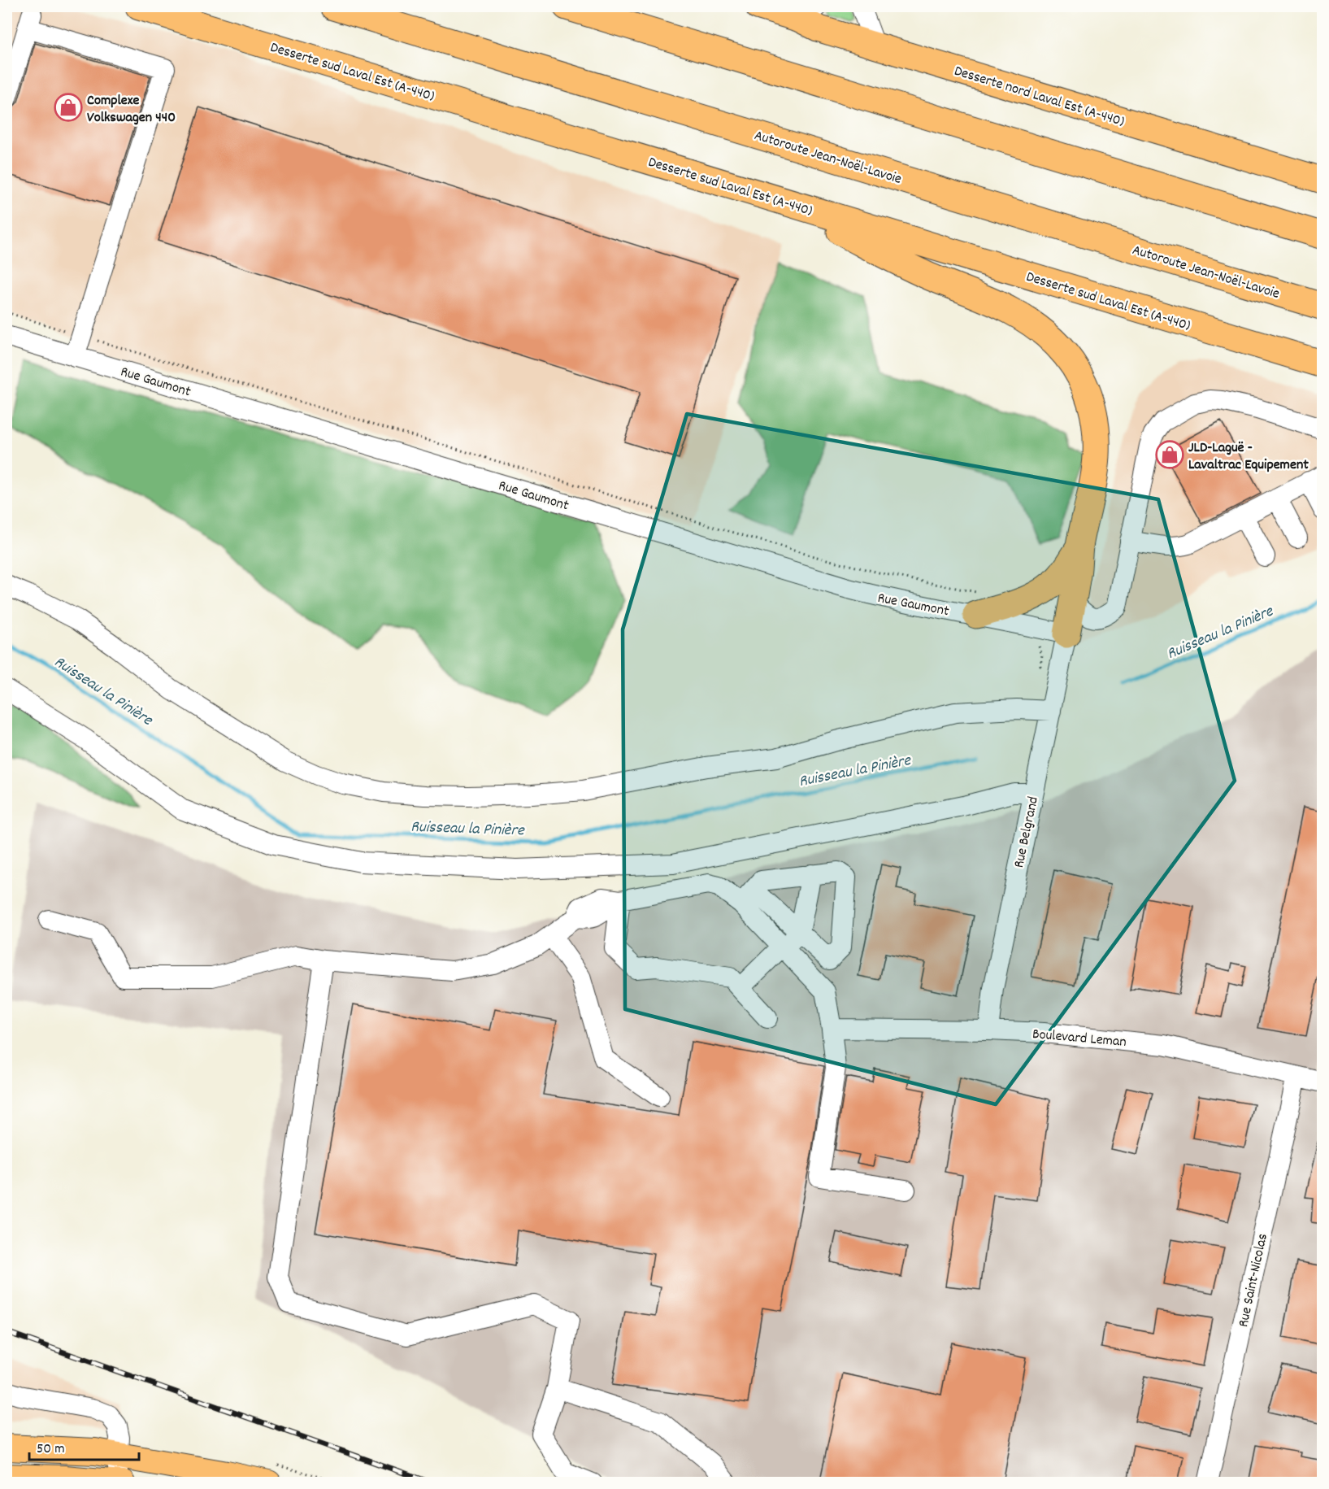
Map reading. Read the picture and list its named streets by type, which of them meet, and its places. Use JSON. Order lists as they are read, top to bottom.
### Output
{
  "streets": {
    "highway": ["Desserte sud Laval Est (A-440)", "Autoroute Jean-Noël-Lavoie"],
    "main road": ["Desserte nord Laval Est (A-440)"],
    "street": [
      "Rue Gaumont",
      "Rue Belgrand",
      "Boulevard Leman",
      "Rue Saint-Nicolas"
    ]
  },
  "crossings": [
    ["Rue Gaumont", "Rue Belgrand"],
    ["Rue Belgrand", "Boulevard Leman"],
    ["Boulevard Leman", "Rue Saint-Nicolas"]
  ],
  "water": ["Ruisseau la Pinière"],
  "places": {
    "shop": ["Complexe Volkswagen 440", "JLD-Laguë - Lavaltrac Equipement"]
  },
  "scale_bar": "50 m"
}
